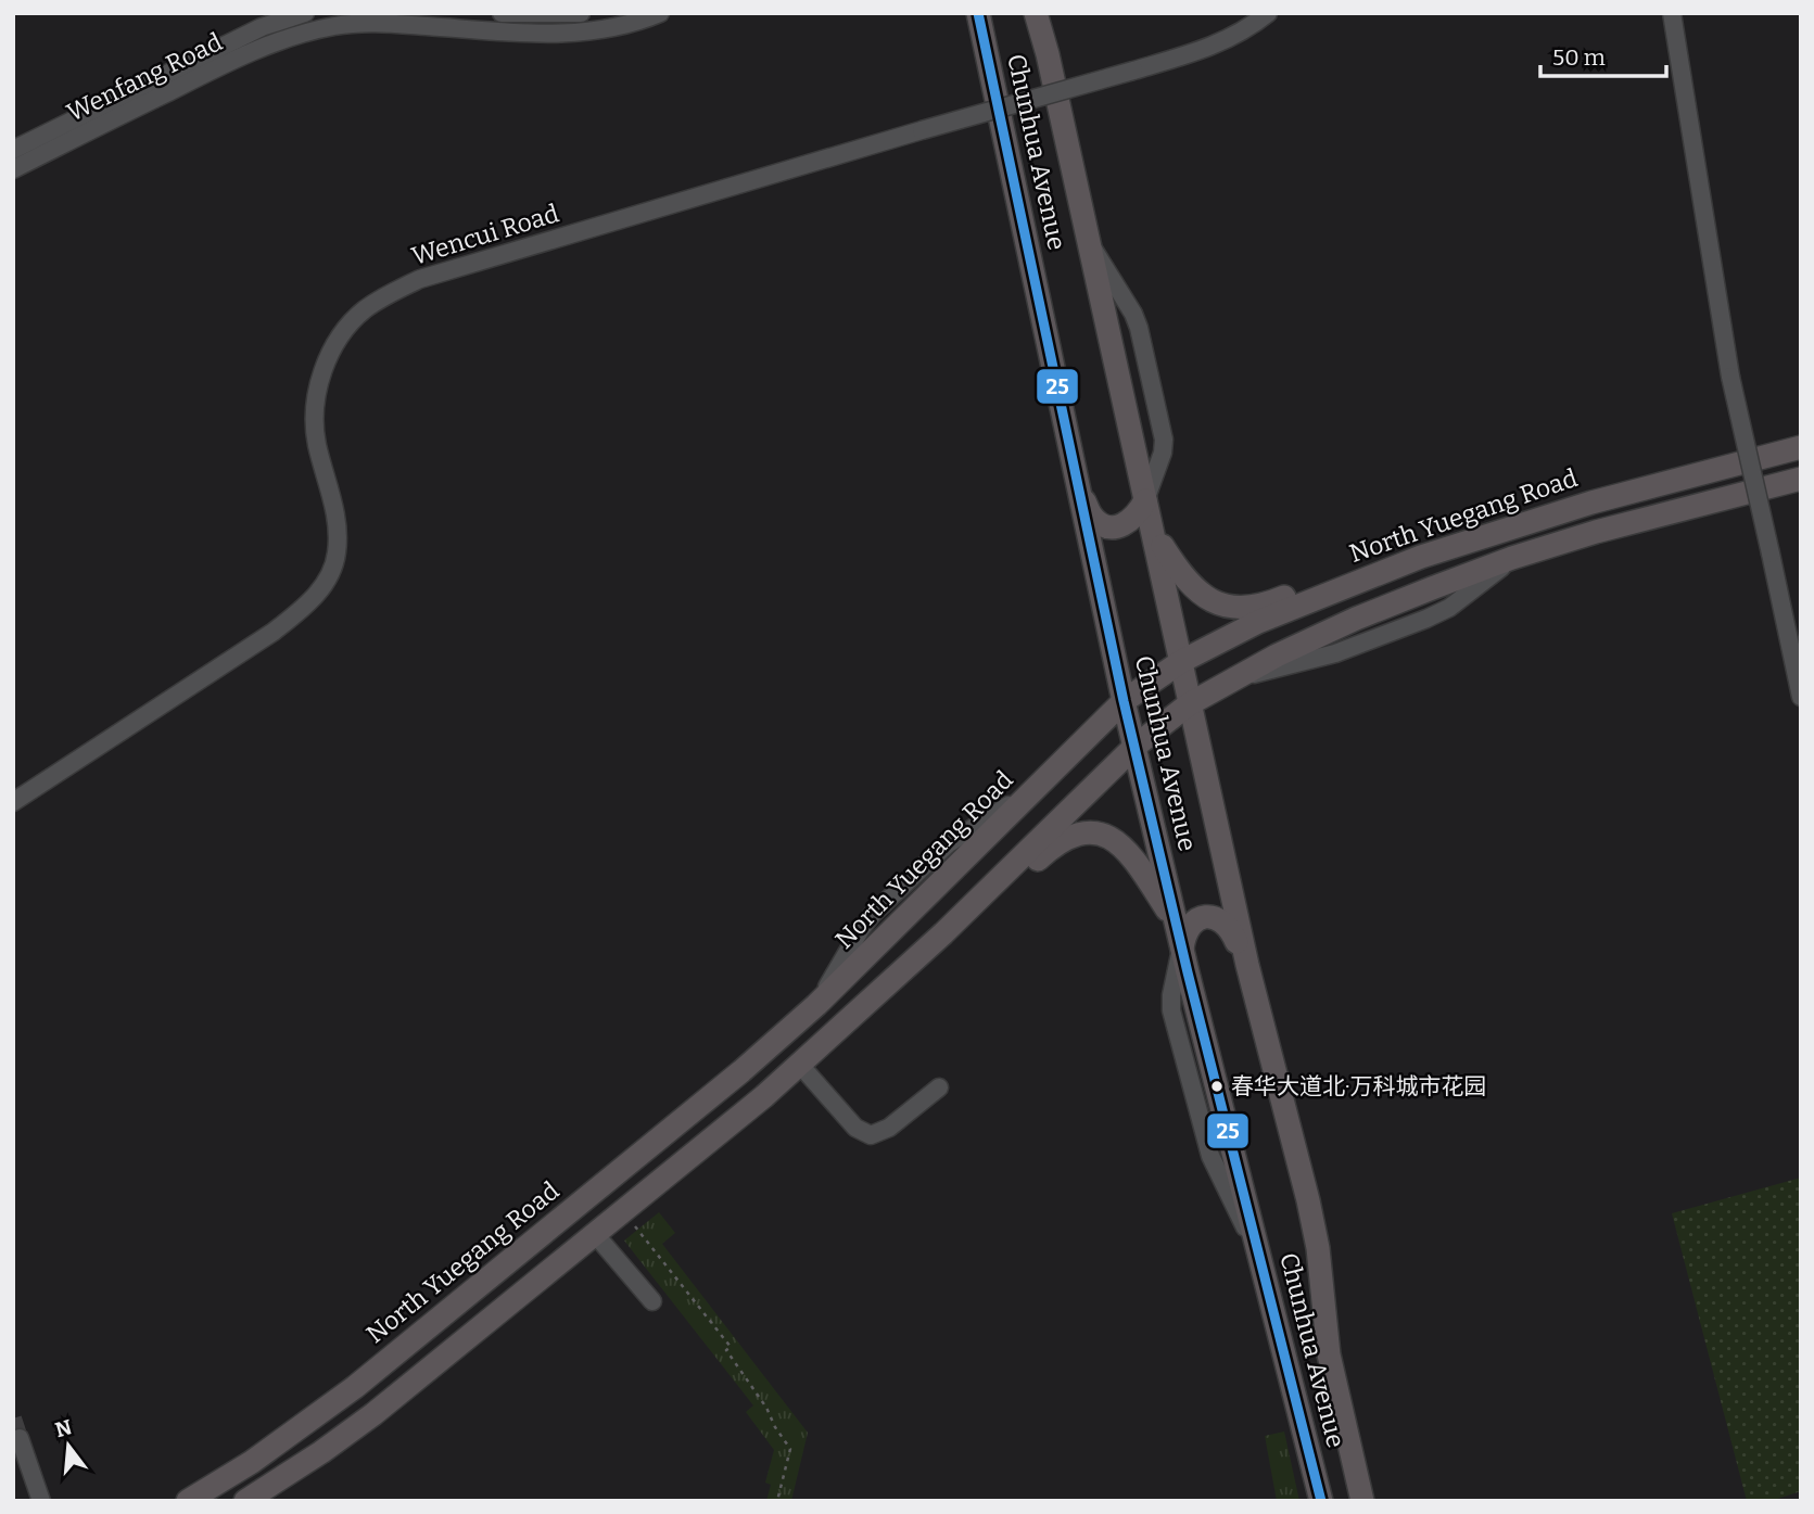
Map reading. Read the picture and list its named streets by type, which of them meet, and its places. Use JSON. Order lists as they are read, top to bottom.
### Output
{
  "streets": {
    "main road": ["Chunhua Avenue", "North Yuegang Road"],
    "street": ["Wenfang Road", "Wencui Road"]
  },
  "crossings": [
    ["Chunhua Avenue", "North Yuegang Road"]
  ],
  "places": ["春华大道北·万科城市花园"],
  "lines": ["transit line 25"],
  "scale_bar": "50 m",
  "north": "top"
}
